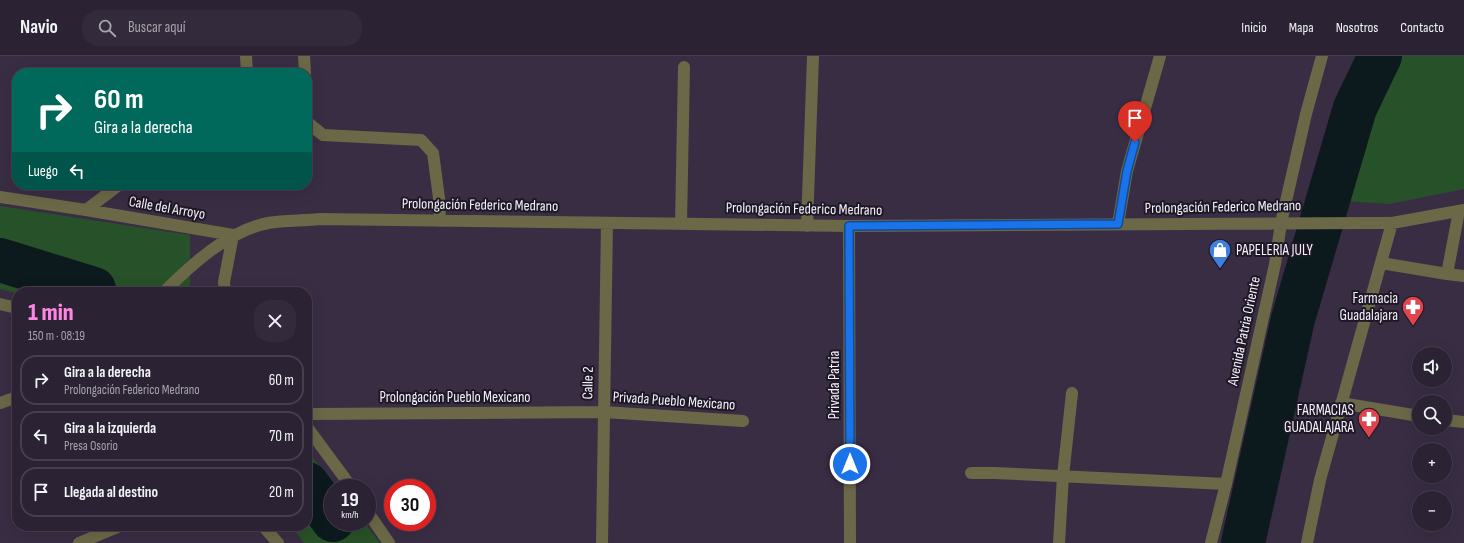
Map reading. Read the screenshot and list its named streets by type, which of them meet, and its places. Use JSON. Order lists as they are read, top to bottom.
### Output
{
  "streets": {
    "street": [
      "Prolongación Federico Medrano",
      "Calle del Arroyo",
      "Avenida Patria Oriente",
      "Calle 2",
      "Privada Patria",
      "Prolongación Pueblo Mexicano",
      "Privada Pueblo Mexicano"
    ]
  },
  "crossings": [
    ["Prolongación Federico Medrano", "Calle del Arroyo"],
    ["Prolongación Federico Medrano", "Avenida Patria Oriente"],
    ["Prolongación Federico Medrano", "Calle 2"],
    ["Prolongación Federico Medrano", "Privada Patria"],
    ["Calle 2", "Prolongación Pueblo Mexicano"],
    ["Calle 2", "Privada Pueblo Mexicano"],
    ["Prolongación Pueblo Mexicano", "Privada Pueblo Mexicano"]
  ],
  "places": {
    "shop": ["PAPELERIA JULY"],
    "pharmacy": ["Farmacia Guadalajara", "FARMACIAS GUADALAJARA"]
  },
  "page": {
    "header": "Navio",
    "search": "Buscar aquí",
    "nav": [
      "Inicio",
      "Mapa",
      "Nosotros",
      "Contacto"
    ],
    "turn": ["60 m", "Gira a la derecha"],
    "then": "Luego",
    "heading": ["1 min", "150 m · 08:19"],
    "map_buttons": ["+", "−"],
    "list": [
      {
        "name": "Gira a la derecha",
        "note": "Prolongación Federico Medrano",
        "value": "60 m"
      },
      {
        "name": "Gira a la izquierda",
        "note": "Presa Osorio",
        "value": "70 m"
      },
      {
        "name": "Llegada al destino",
        "value": "20 m"
      }
    ],
    "speed": "19 km/h",
    "limit": "30"
  }
}
